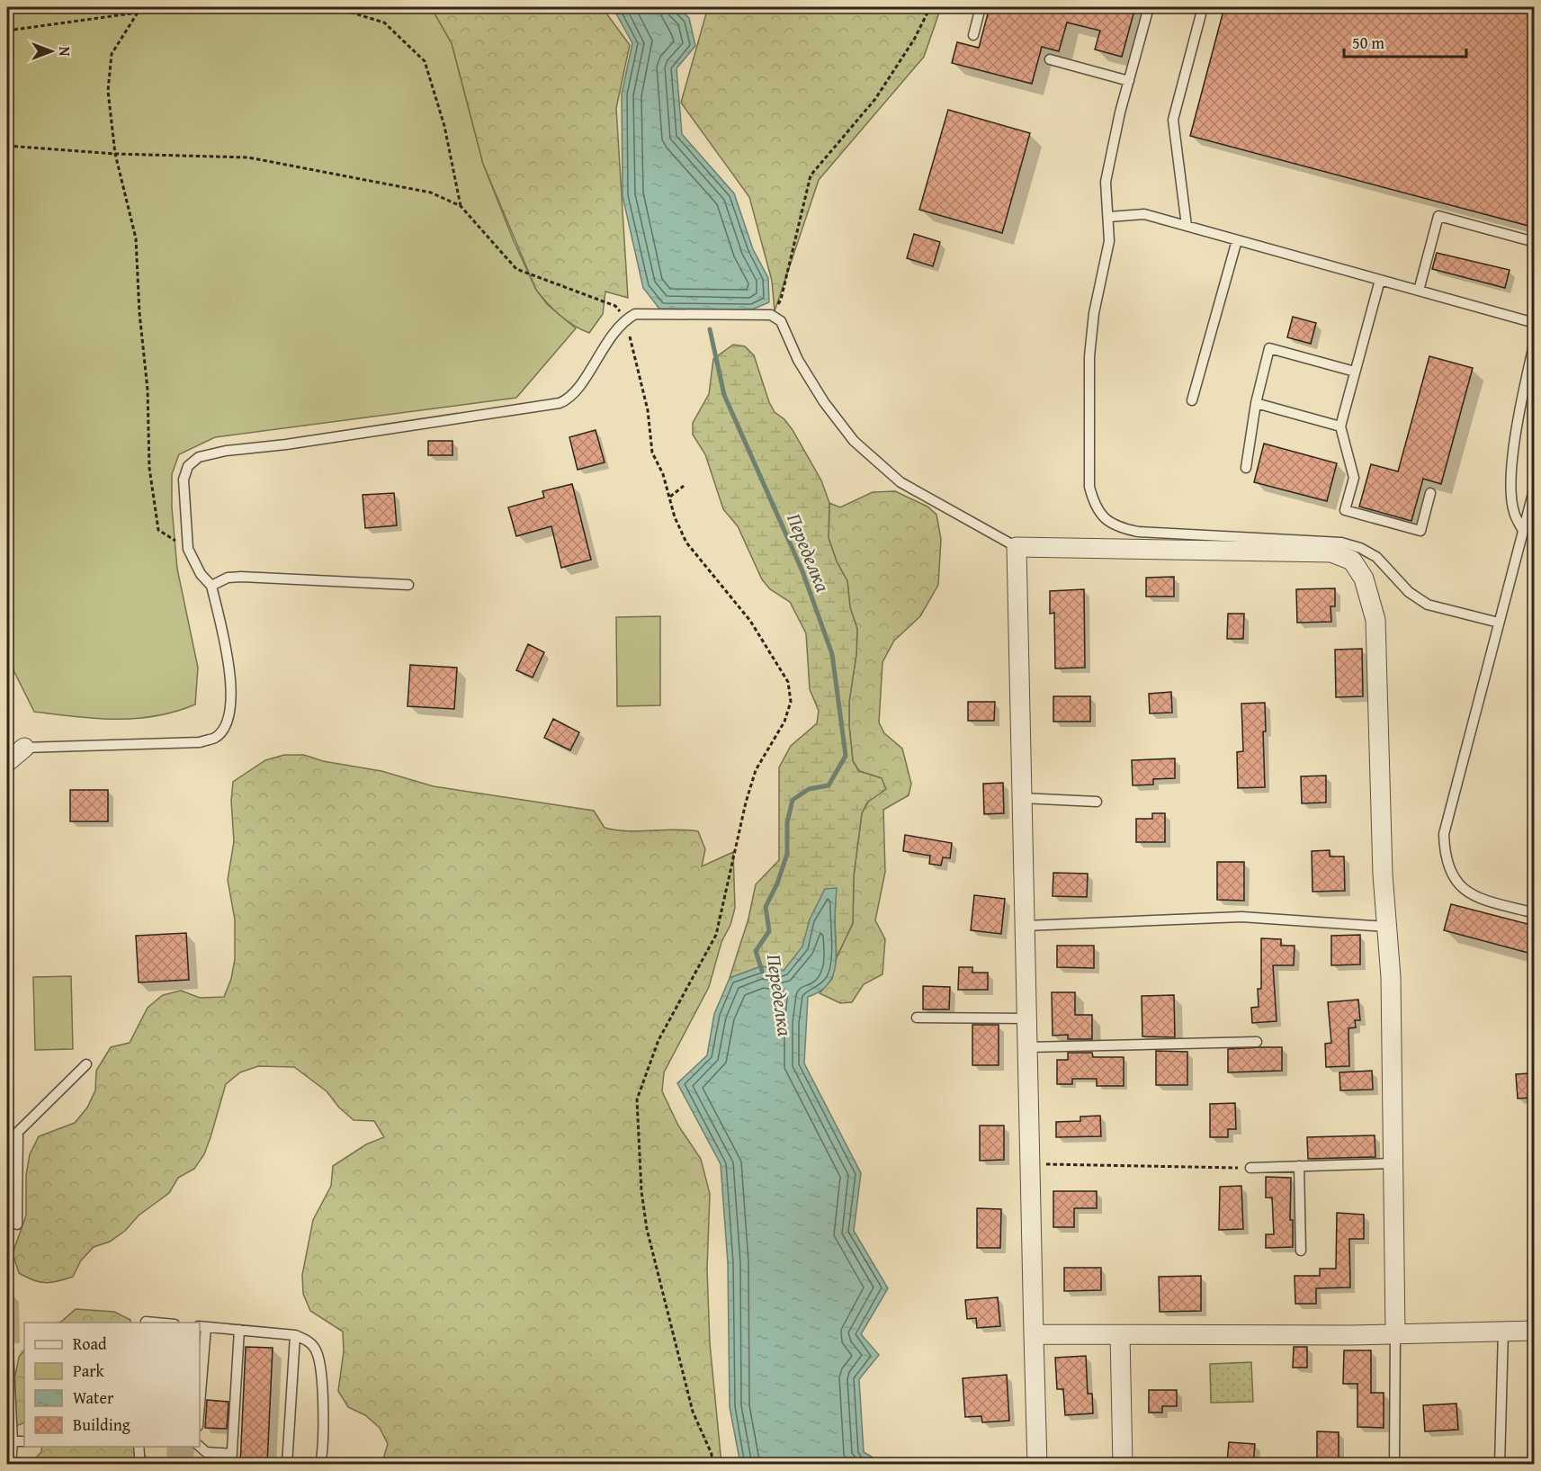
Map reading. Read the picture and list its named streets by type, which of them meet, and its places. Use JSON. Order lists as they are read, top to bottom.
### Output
{
  "water": ["Переделка"],
  "legend": [
    "Road",
    "Park",
    "Water",
    "Building"
  ],
  "scale_bar": "50 m",
  "north": "right"
}
